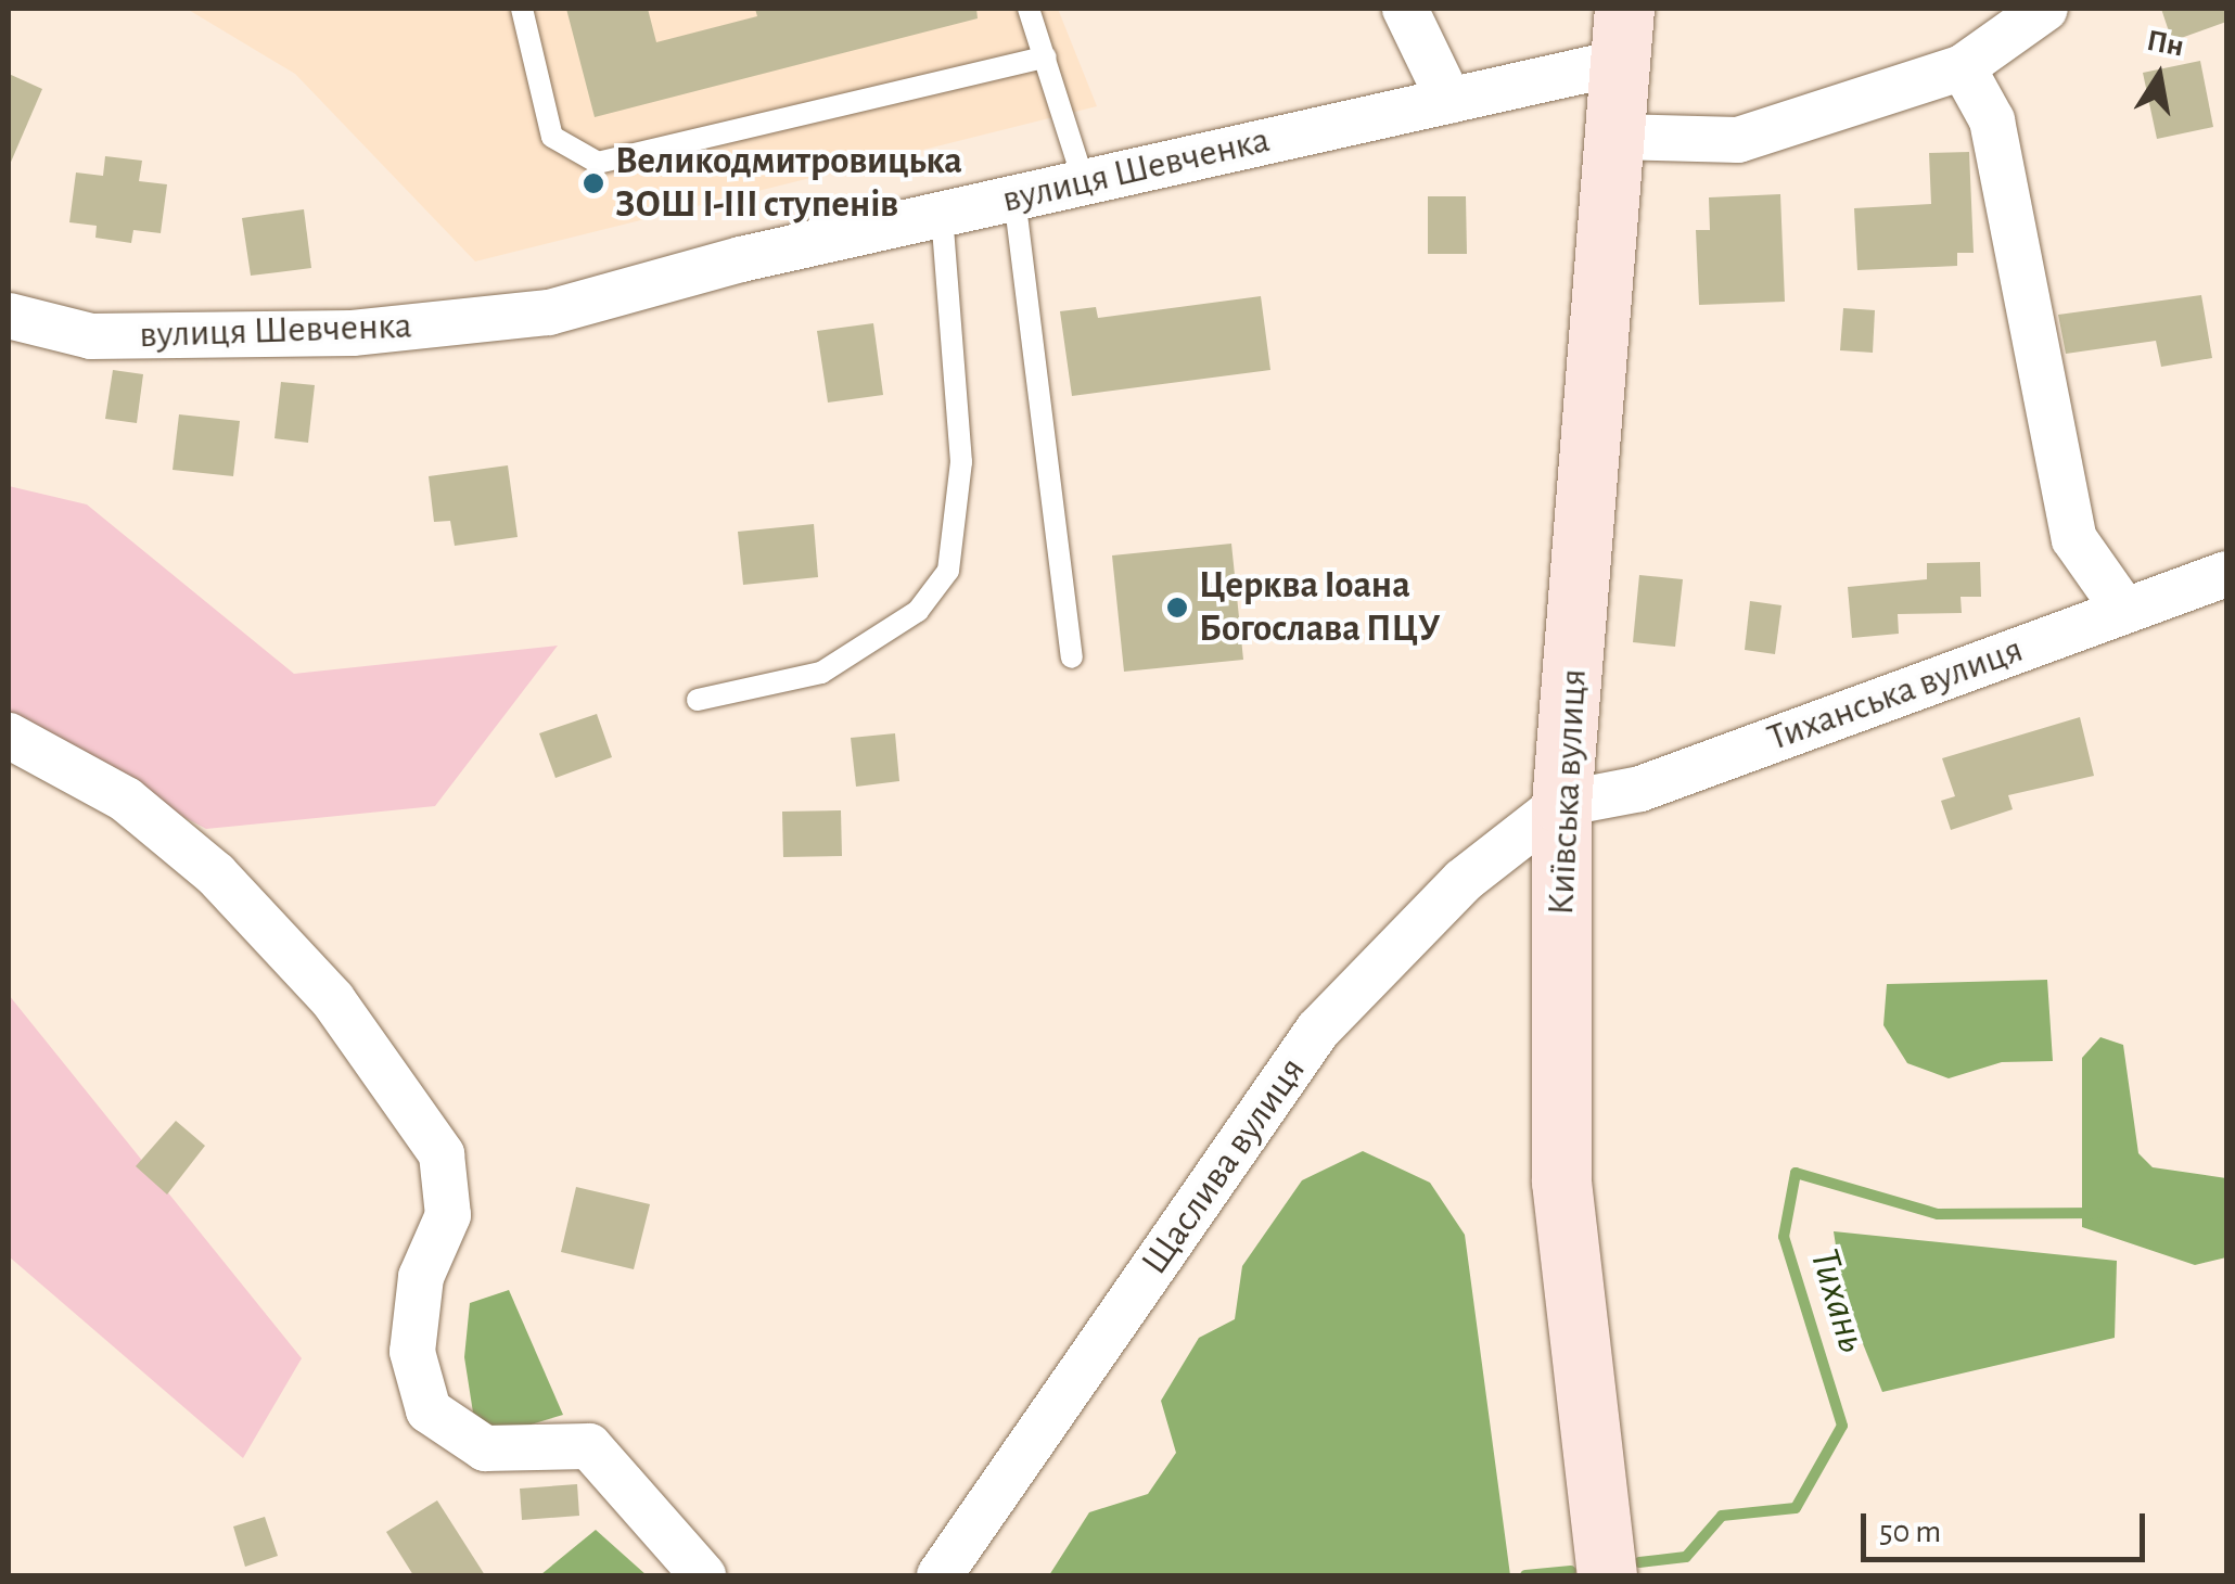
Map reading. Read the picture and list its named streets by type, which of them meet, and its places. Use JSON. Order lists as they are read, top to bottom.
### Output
{
  "streets": {
    "main road": ["Київська вулиця"],
    "street": ["вулиця Шевченка", "Тиханська вулиця", "Щаслива вулиця"]
  },
  "crossings": [
    ["вулиця Шевченка", "Київська вулиця"],
    ["Тиханська вулиця", "Київська вулиця"],
    ["Тиханська вулиця", "Щаслива вулиця"],
    ["Київська вулиця", "Щаслива вулиця"]
  ],
  "water": ["Тихань"],
  "places": ["Великодмитровицька ЗОШ І-ІІІ ступенів", "Церква Іоана Богослава ПЦУ"],
  "scale_bar": "50 m",
  "north": "top"
}
